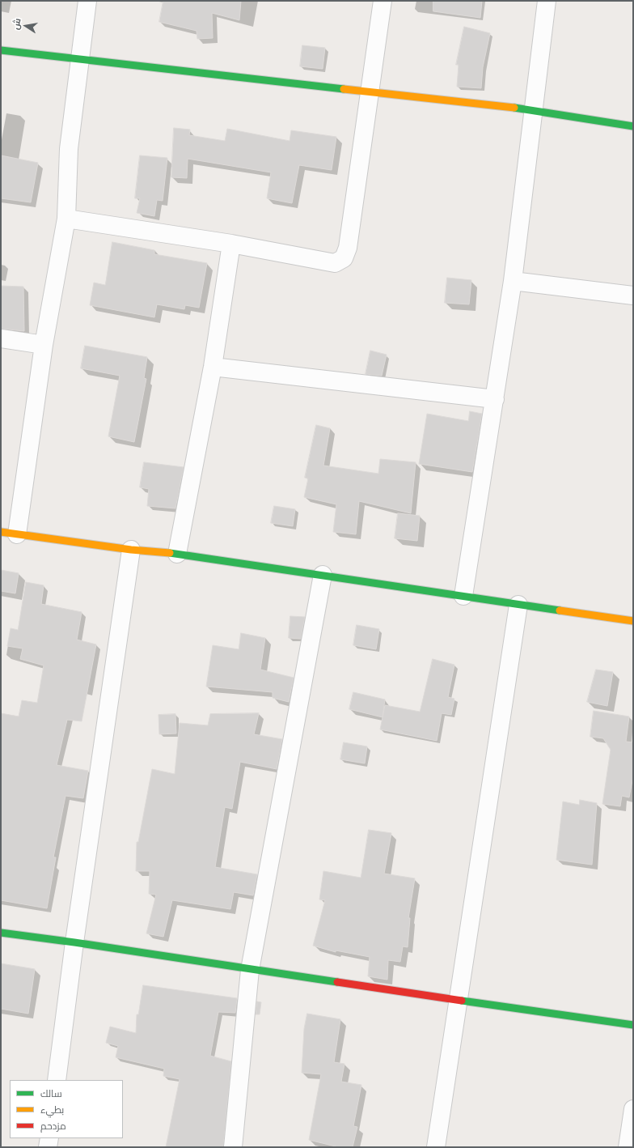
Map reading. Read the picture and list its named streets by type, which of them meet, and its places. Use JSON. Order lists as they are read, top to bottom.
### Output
{
  "legend": ["سالك", "بطيء", "مزدحم"],
  "north": "left"
}
